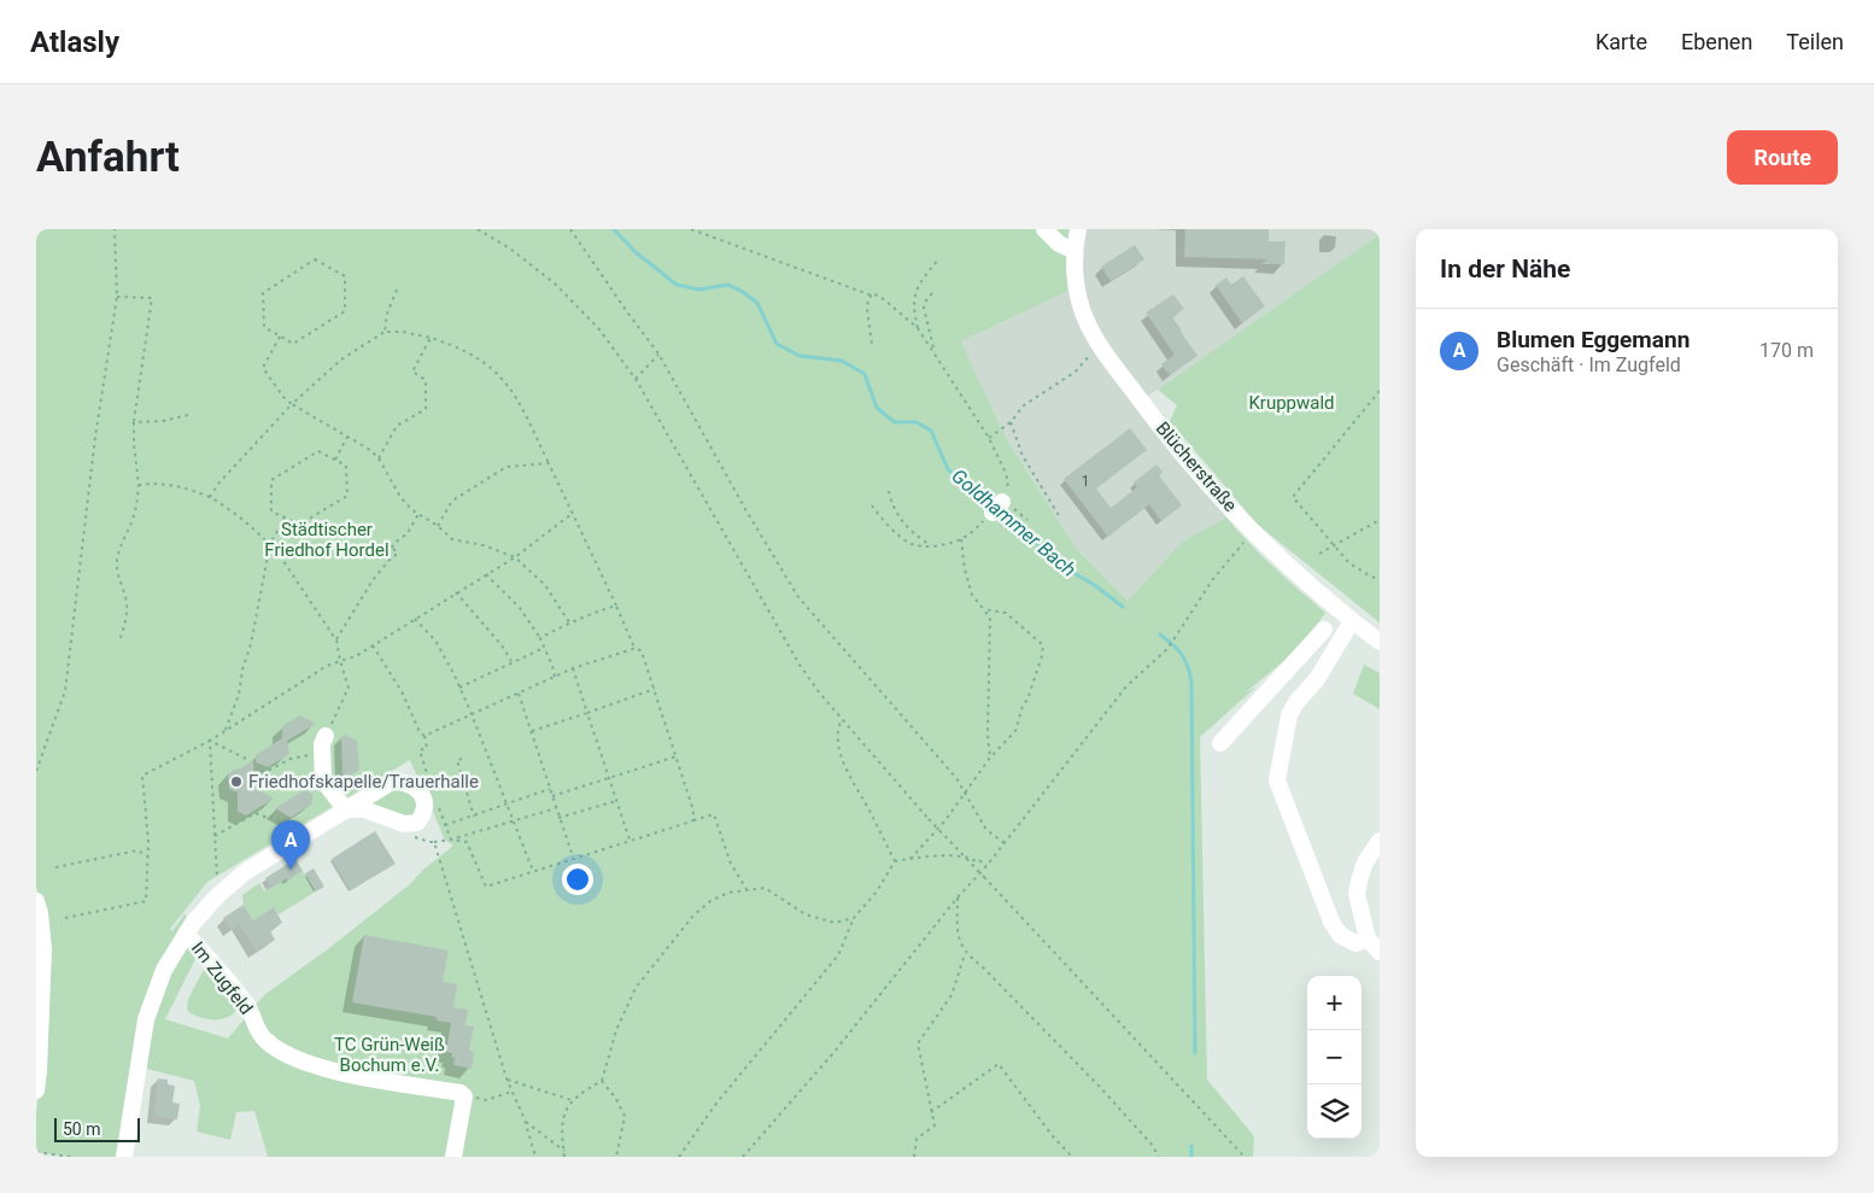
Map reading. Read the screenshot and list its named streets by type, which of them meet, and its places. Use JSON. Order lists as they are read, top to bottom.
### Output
{
  "streets": {
    "street": ["Blücherstraße", "Im Zugfeld"]
  },
  "water": ["Goldhammer Bach"],
  "parks": ["Kruppwald", "Städtischer Friedhof Hordel", "TC Grün-Weiß Bochum e.V."],
  "places": ["Friedhofskapelle/Trauerhalle"],
  "house_numbers": ["1"],
  "scale_bar": "50 m",
  "page": {
    "header": "Atlasly",
    "nav": ["Karte", "Ebenen", "Teilen"],
    "buttons": "Route",
    "title": "Anfahrt",
    "heading": "In der Nähe",
    "list": [
      {
        "mark": "A",
        "name": "Blumen Eggemann",
        "note": "Geschäft · Im Zugfeld",
        "value": "170 m"
      }
    ],
    "pins": "A",
    "map_buttons": ["+", "−"],
    "scale": "50 m"
  }
}
